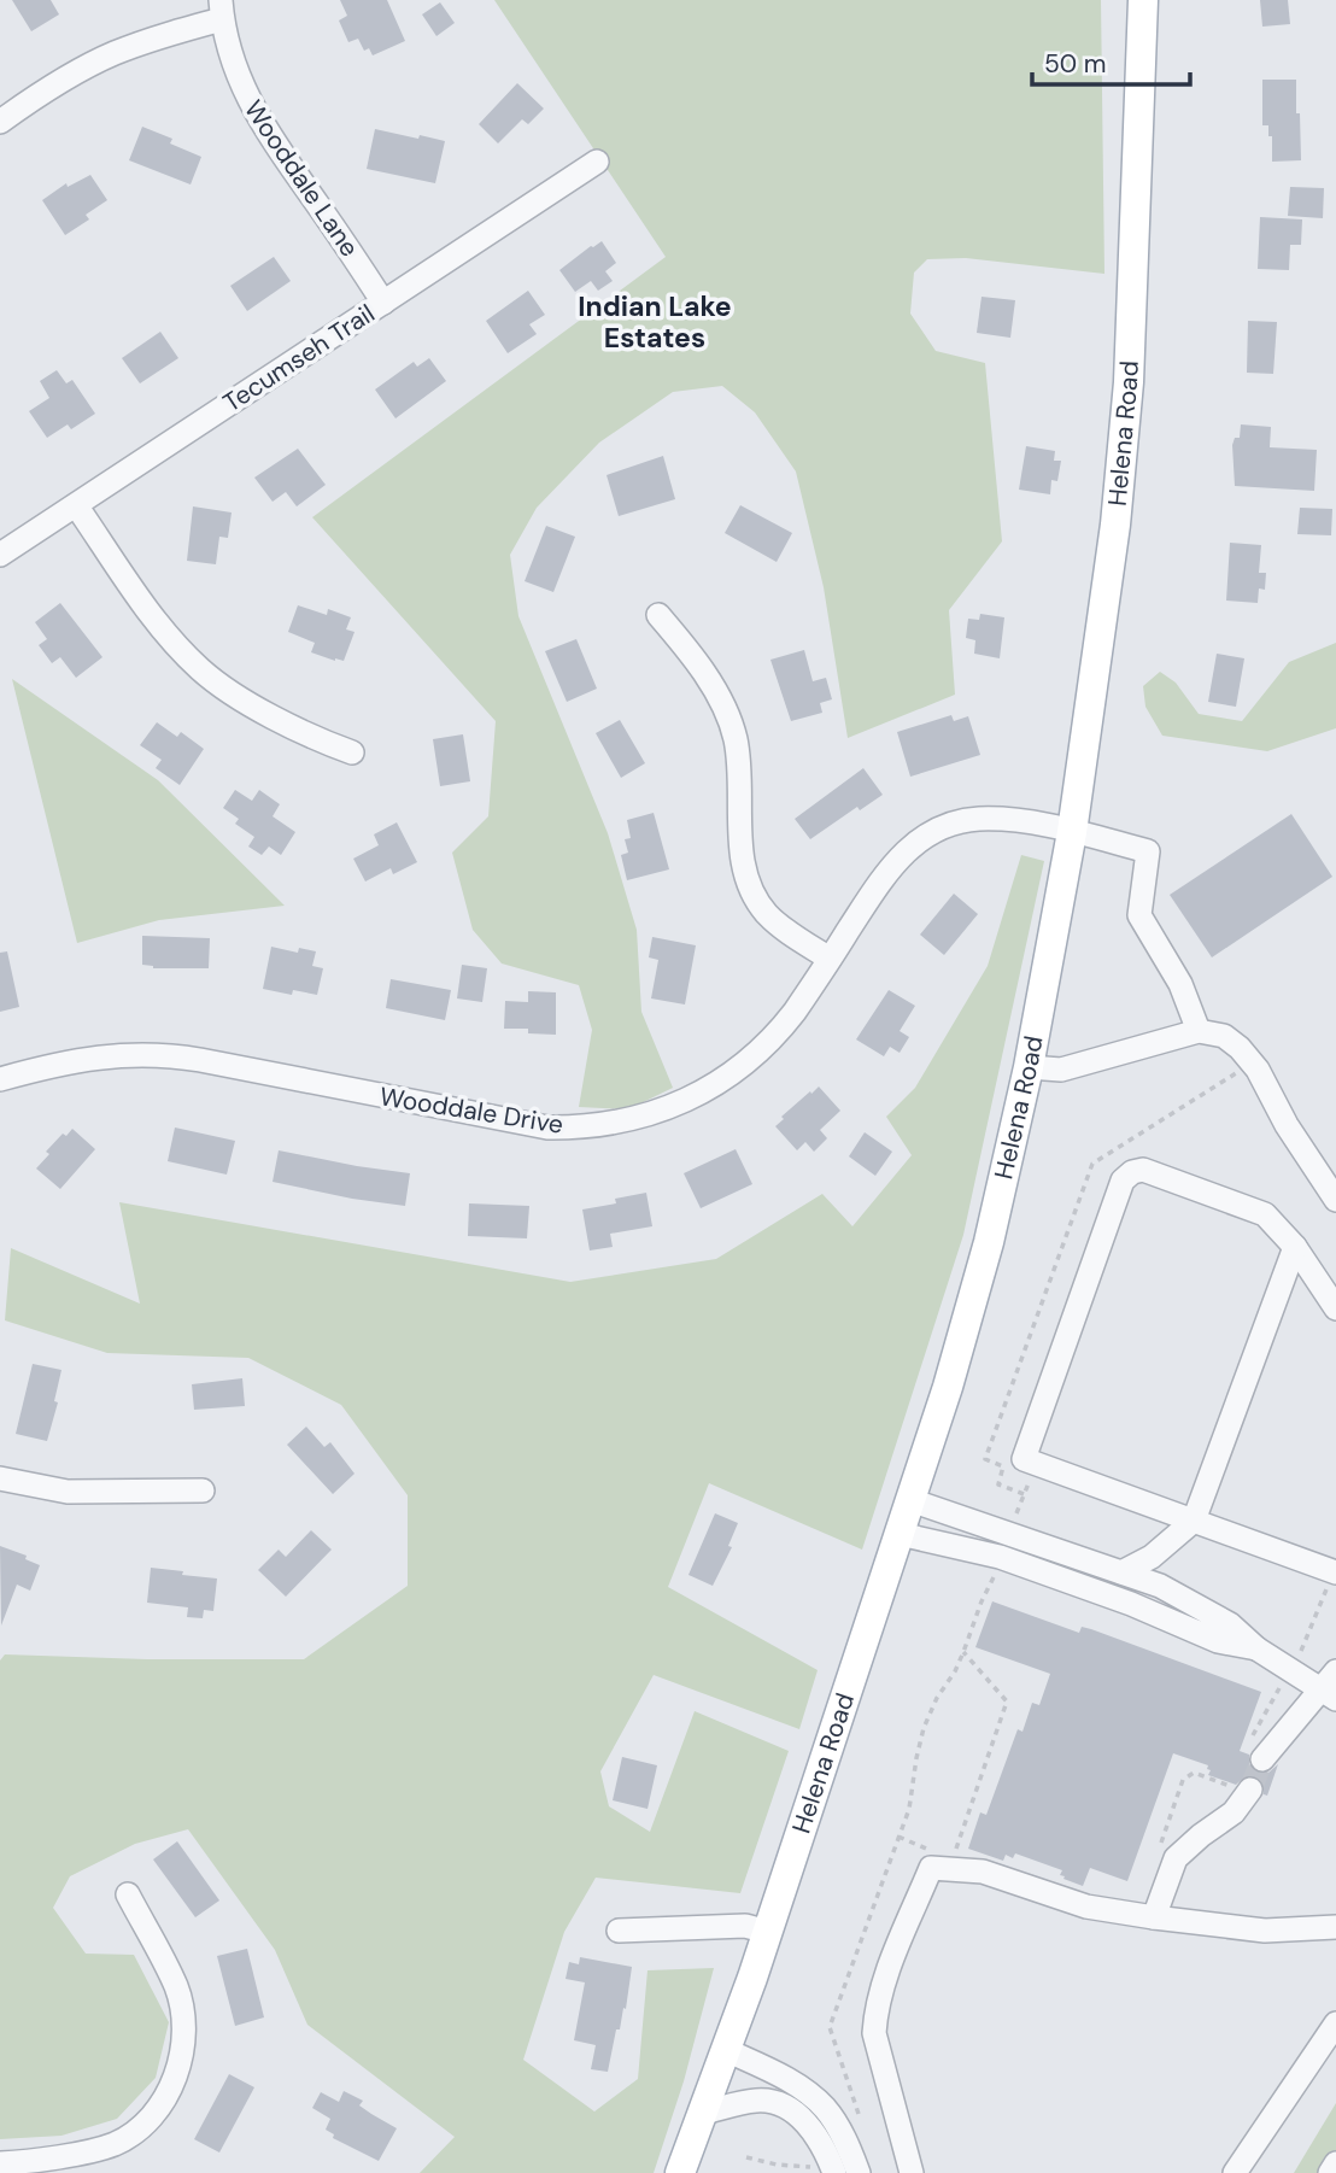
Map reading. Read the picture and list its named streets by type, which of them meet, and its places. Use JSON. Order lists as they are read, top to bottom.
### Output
{
  "streets": {
    "main road": ["Helena Road"],
    "street": ["Wooddale Lane", "Tecumseh Trail", "Wooddale Drive"]
  },
  "crossings": [
    ["Wooddale Lane", "Tecumseh Trail"],
    ["Helena Road", "Wooddale Drive"]
  ],
  "districts": ["Indian Lake Estates"],
  "scale_bar": "50 m"
}
